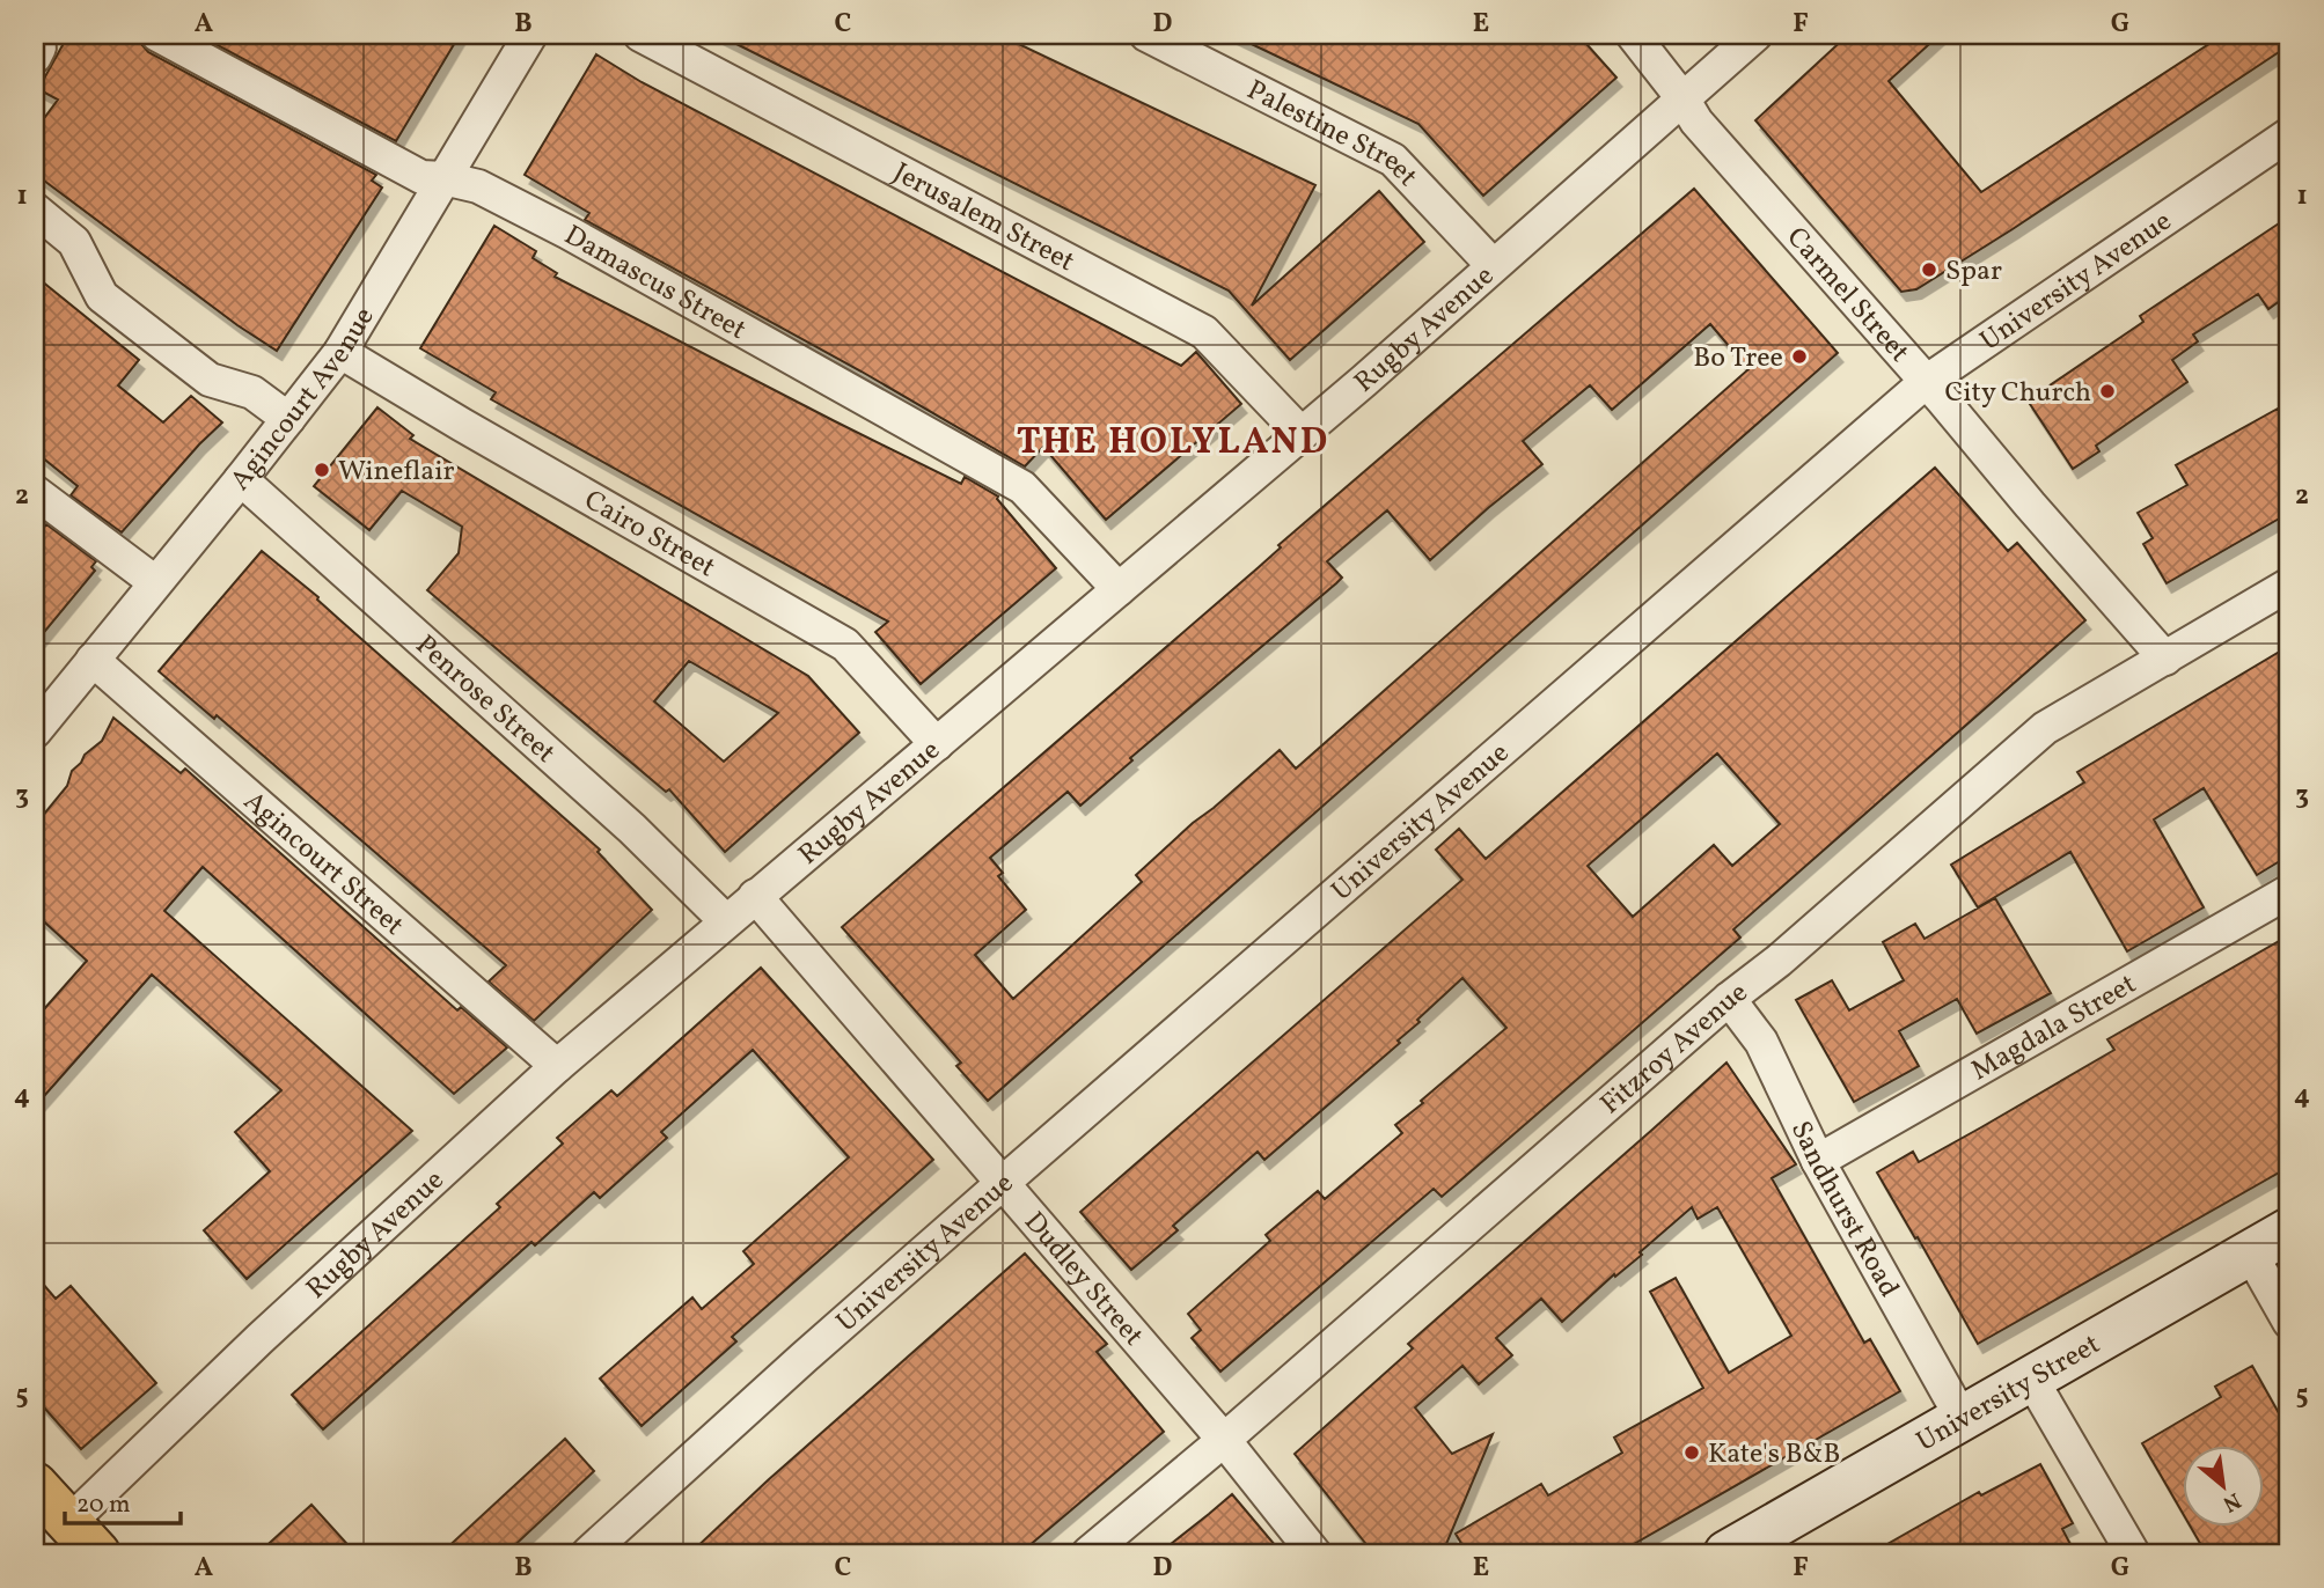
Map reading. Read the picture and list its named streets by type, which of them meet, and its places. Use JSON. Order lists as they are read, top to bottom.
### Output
{
  "streets": {
    "street": [
      "Palestine Street",
      "Jerusalem Street",
      "University Avenue",
      "Damascus Street",
      "Carmel Street",
      "Rugby Avenue",
      "Agincourt Avenue",
      "Cairo Street",
      "Penrose Street",
      "Agincourt Street",
      "Magdala Street",
      "Fitzroy Avenue",
      "Sandhurst Road",
      "Dudley Street",
      "University Street"
    ]
  },
  "crossings": [
    ["Palestine Street", "Rugby Avenue"],
    ["Jerusalem Street", "Rugby Avenue"],
    ["University Avenue", "Carmel Street"],
    ["University Avenue", "Dudley Street"],
    ["Damascus Street", "Rugby Avenue"],
    ["Damascus Street", "Agincourt Avenue"],
    ["Carmel Street", "Rugby Avenue"],
    ["Carmel Street", "Fitzroy Avenue"],
    ["Rugby Avenue", "Cairo Street"],
    ["Rugby Avenue", "Penrose Street"],
    ["Rugby Avenue", "Agincourt Street"],
    ["Rugby Avenue", "Dudley Street"],
    ["Agincourt Avenue", "Cairo Street"],
    ["Agincourt Avenue", "Penrose Street"],
    ["Agincourt Avenue", "Agincourt Street"],
    ["Magdala Street", "Sandhurst Road"],
    ["Fitzroy Avenue", "Sandhurst Road"],
    ["Fitzroy Avenue", "Dudley Street"],
    ["Sandhurst Road", "University Street"]
  ],
  "districts": ["THE HOLYLAND"],
  "places": [
    "Spar",
    "Bo Tree",
    "City Church",
    "Wineflair",
    "Kate's B&B"
  ],
  "scale_bar": "20 m",
  "north": "bottom right",
  "grid": {
    "columns": [
      "A",
      "B",
      "C",
      "D",
      "E",
      "F",
      "G"
    ],
    "rows": [
      "1",
      "2",
      "3",
      "4",
      "5"
    ]
  }
}
